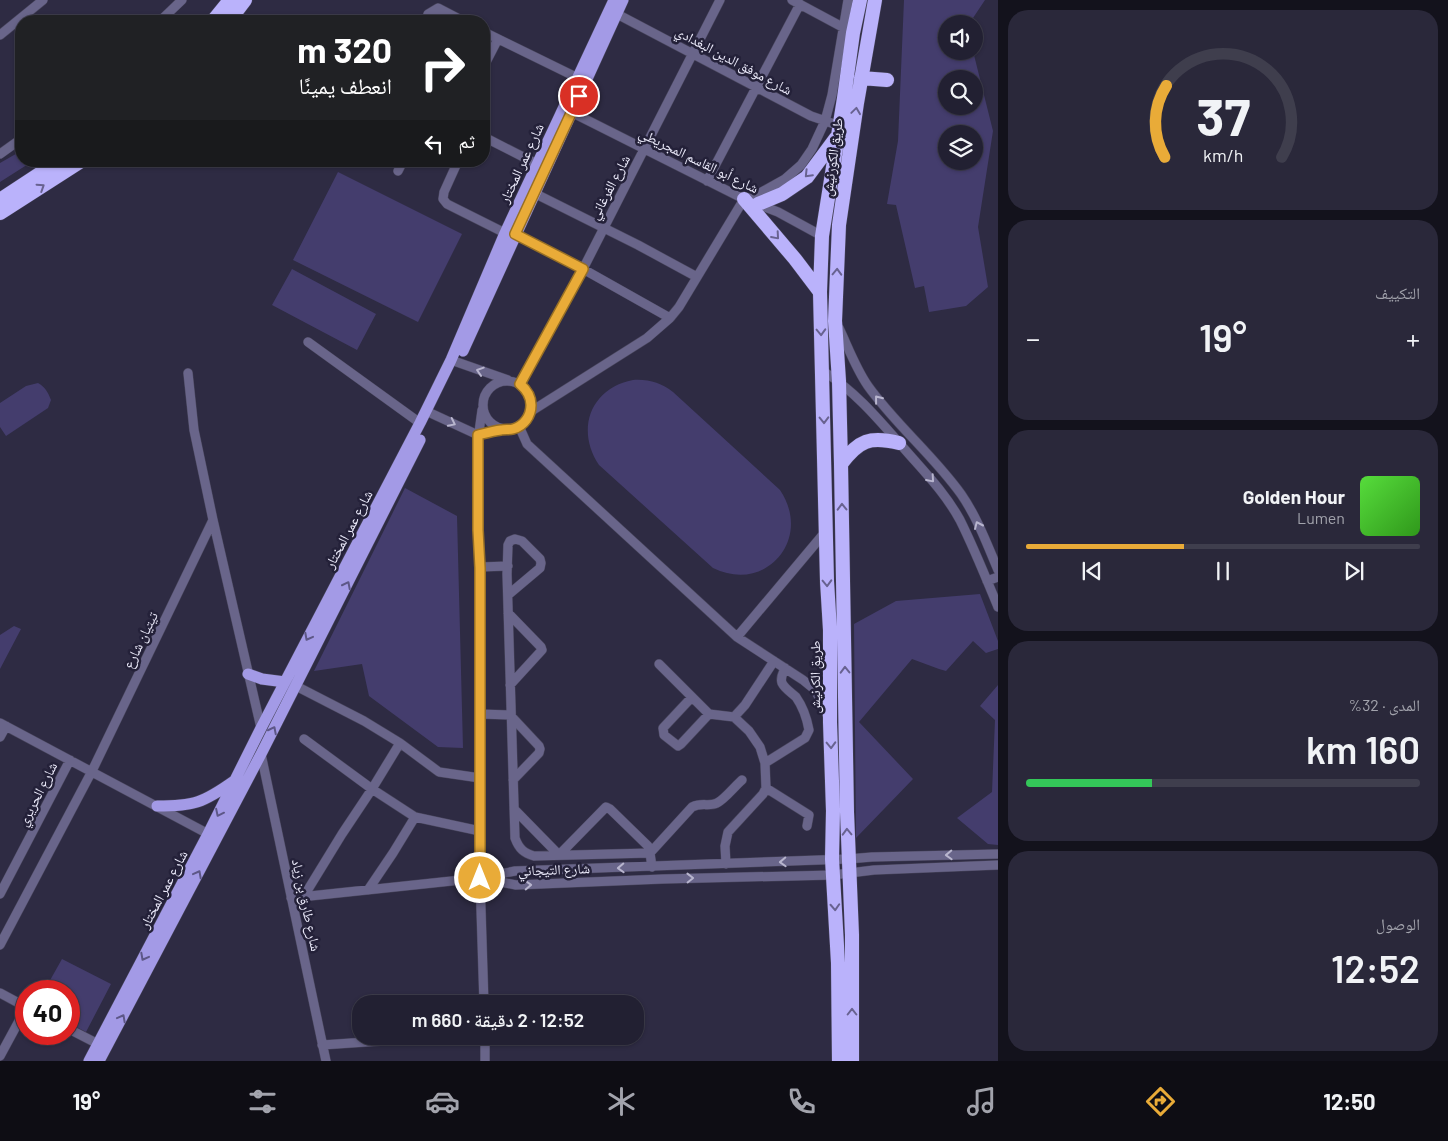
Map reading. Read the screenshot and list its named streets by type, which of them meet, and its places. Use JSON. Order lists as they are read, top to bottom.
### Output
{
  "streets": {
    "highway": ["طريق الكورنيش", "طريق الكرنيش"],
    "main road": ["شارع عمر المختار"],
    "street": [
      "شارع موفق الدين البغدادي",
      "شارع أبو القاسم المجريطي",
      "شارع الفرغاني",
      "تيتيان شارع",
      "شارع الحريري",
      "شارع التيجاني",
      "شارع طارق بن زياد"
    ]
  },
  "crossings": [
    ["شارع موفق الدين البغدادي", "طريق الكورنيش"],
    ["شارع موفق الدين البغدادي", "شارع عمر المختار"],
    ["شارع موفق الدين البغدادي", "شارع الفرغاني"],
    ["طريق الكورنيش", "شارع أبو القاسم المجريطي"],
    ["طريق الكورنيش", "طريق الكرنيش"],
    ["شارع أبو القاسم المجريطي", "شارع عمر المختار"],
    ["شارع أبو القاسم المجريطي", "شارع الفرغاني"],
    ["شارع عمر المختار", "شارع طارق بن زياد"],
    ["طريق الكرنيش", "شارع التيجاني"]
  ],
  "page": {
    "turn": ["320 m", "انعطف يمينًا"],
    "then": "ثم",
    "tile": [
      "التكييف",
      ["المدى · 32%", "160 km"],
      ["الوصول", "12:52"]
    ],
    "heat": ["−", "19°", "+"],
    "song": ["Golden Hour", "Lumen"],
    "limit": "40",
    "trip": "12:52 · 2 دقيقة · 660 m",
    "tabs": ["12:50", "19°"],
    "gauge": ["37", "km/h"]
  }
}
